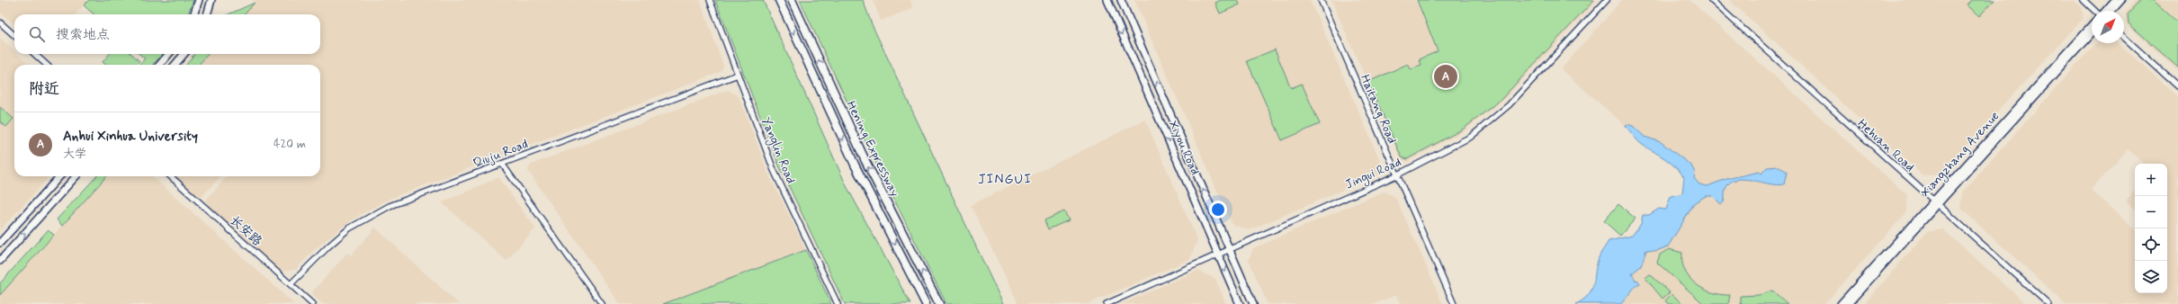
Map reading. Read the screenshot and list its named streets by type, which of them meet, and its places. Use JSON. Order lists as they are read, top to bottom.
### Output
{
  "streets": {
    "highway": ["Hening Expressway"],
    "main road": ["Xiyou Road", "Xiangzhang Avenue"],
    "street": [
      "Haitang Road",
      "Hehuan Road",
      "Yanglin Road",
      "Qiuju Road",
      "Jingui Road",
      "长安路"
    ]
  },
  "crossings": [
    ["Haitang Road", "Jingui Road"],
    ["Hehuan Road", "Xiangzhang Avenue"],
    ["Xiyou Road", "Jingui Road"],
    ["Yanglin Road", "Qiuju Road"],
    ["Qiuju Road", "长安路"]
  ],
  "districts": ["JINGUI"],
  "north": "top right",
  "page": {
    "search": "搜索地点",
    "pins": "A",
    "heading": "附近",
    "list": [
      {
        "mark": "A",
        "name": "Anhui Xinhua University",
        "note": "大学",
        "value": "420 m"
      }
    ],
    "map_buttons": ["+", "−"]
  }
}
